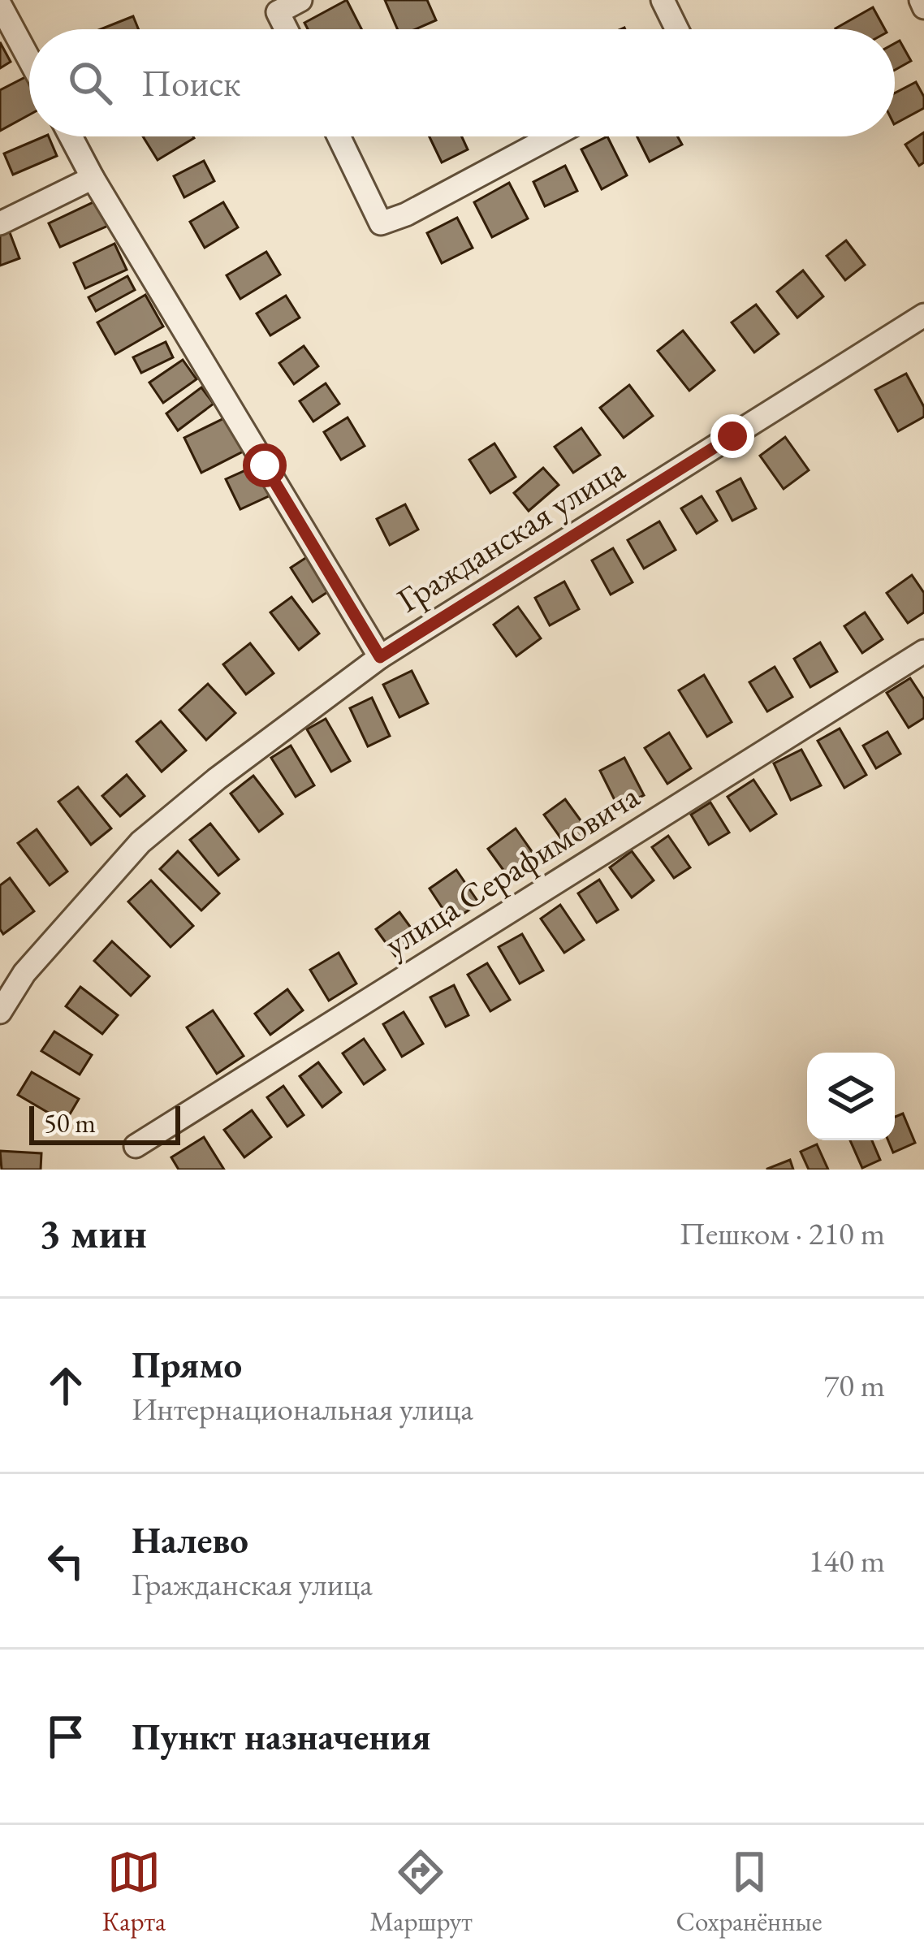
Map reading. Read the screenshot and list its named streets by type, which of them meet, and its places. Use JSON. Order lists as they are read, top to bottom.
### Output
{
  "streets": {
    "street": ["Гражданская улица", "улица Серафимовича"]
  },
  "scale_bar": "50 m",
  "page": {
    "search": "Поиск",
    "scale": "50 m",
    "heading": ["3 мин", "Пешком · 210 m"],
    "list": [
      ["Прямо", "Интернациональная улица", "70 m"],
      ["Налево", "Гражданская улица", "140 m"],
      "Пункт назначения"
    ],
    "nav": ["Карта", "Маршрут", "Сохранённые"]
  }
}
